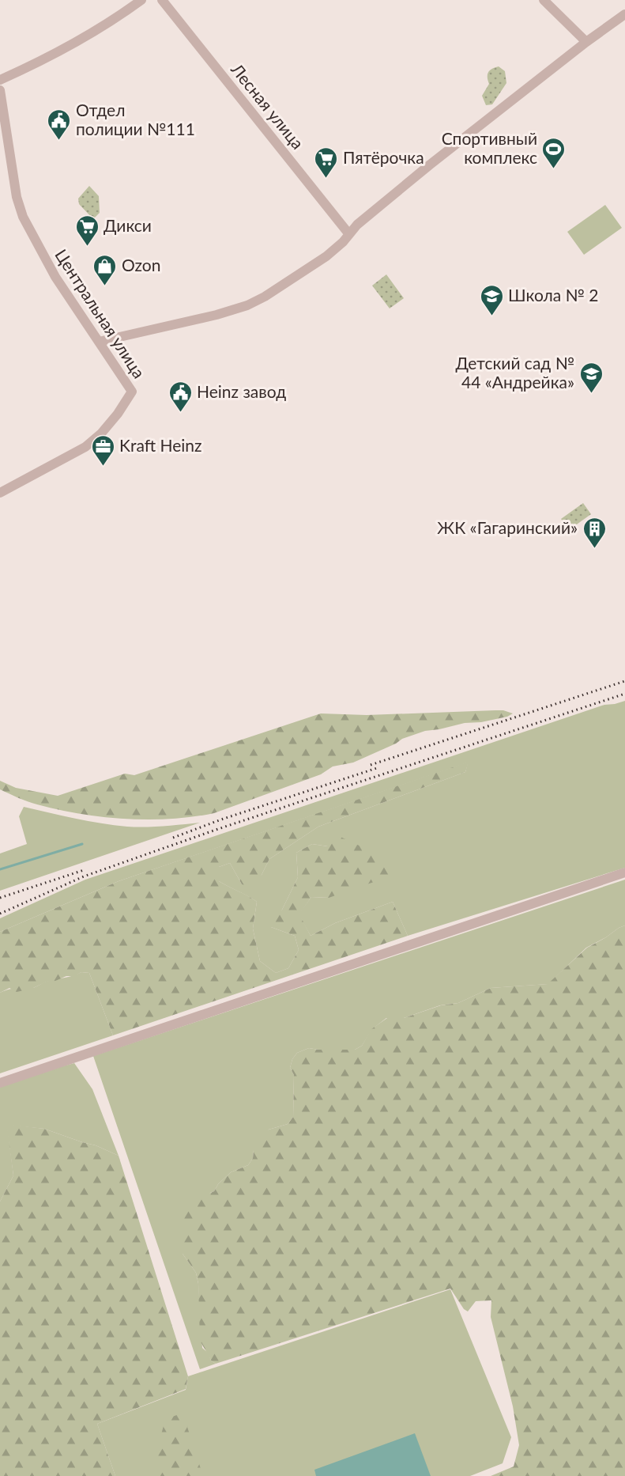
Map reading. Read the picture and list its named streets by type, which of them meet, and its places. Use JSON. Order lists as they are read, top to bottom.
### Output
{
  "streets": {
    "street": ["Лесная улица", "Центральная улица"]
  },
  "places": {
    "public building": ["Отдел полиции №111", "Heinz завод"],
    "sports": ["Спортивный комплекс"],
    "supermarket": ["Пятёрочка", "Дикси"],
    "shop": ["Ozon"],
    "school or university": ["Школа № 2", "Детский сад № 44 «Андрейка»"],
    "office": ["Kraft Heinz"],
    "building": ["ЖК «Гагаринский»"]
  }
}
